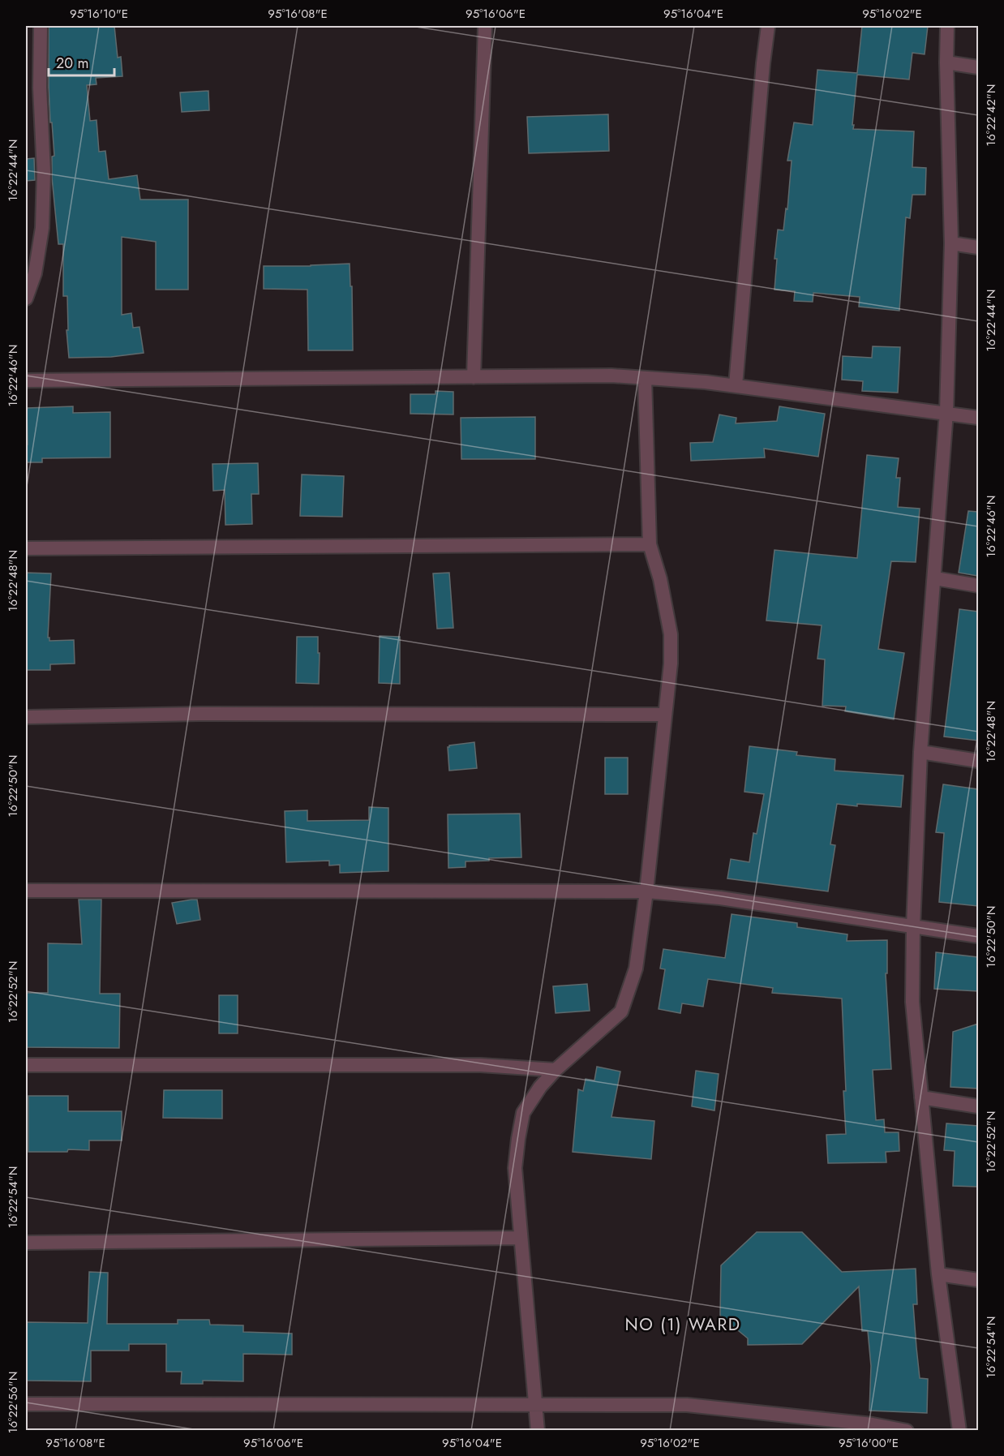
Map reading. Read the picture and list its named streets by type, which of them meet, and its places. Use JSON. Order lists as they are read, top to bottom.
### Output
{
  "districts": ["NO (1) WARD"],
  "scale_bar": "20 m",
  "coordinates": [
    "95°16'10\"E",
    "95°16'08\"E",
    "95°16'06\"E",
    "95°16'04\"E",
    "95°16'02\"E",
    "16°22'42\"N",
    "16°22'44\"N",
    "16°22'46\"N",
    "16°22'48\"N",
    "16°22'50\"N",
    "16°22'52\"N",
    "16°22'54\"N",
    "16°22'56\"N",
    "95°16'00\"E"
  ]
}
